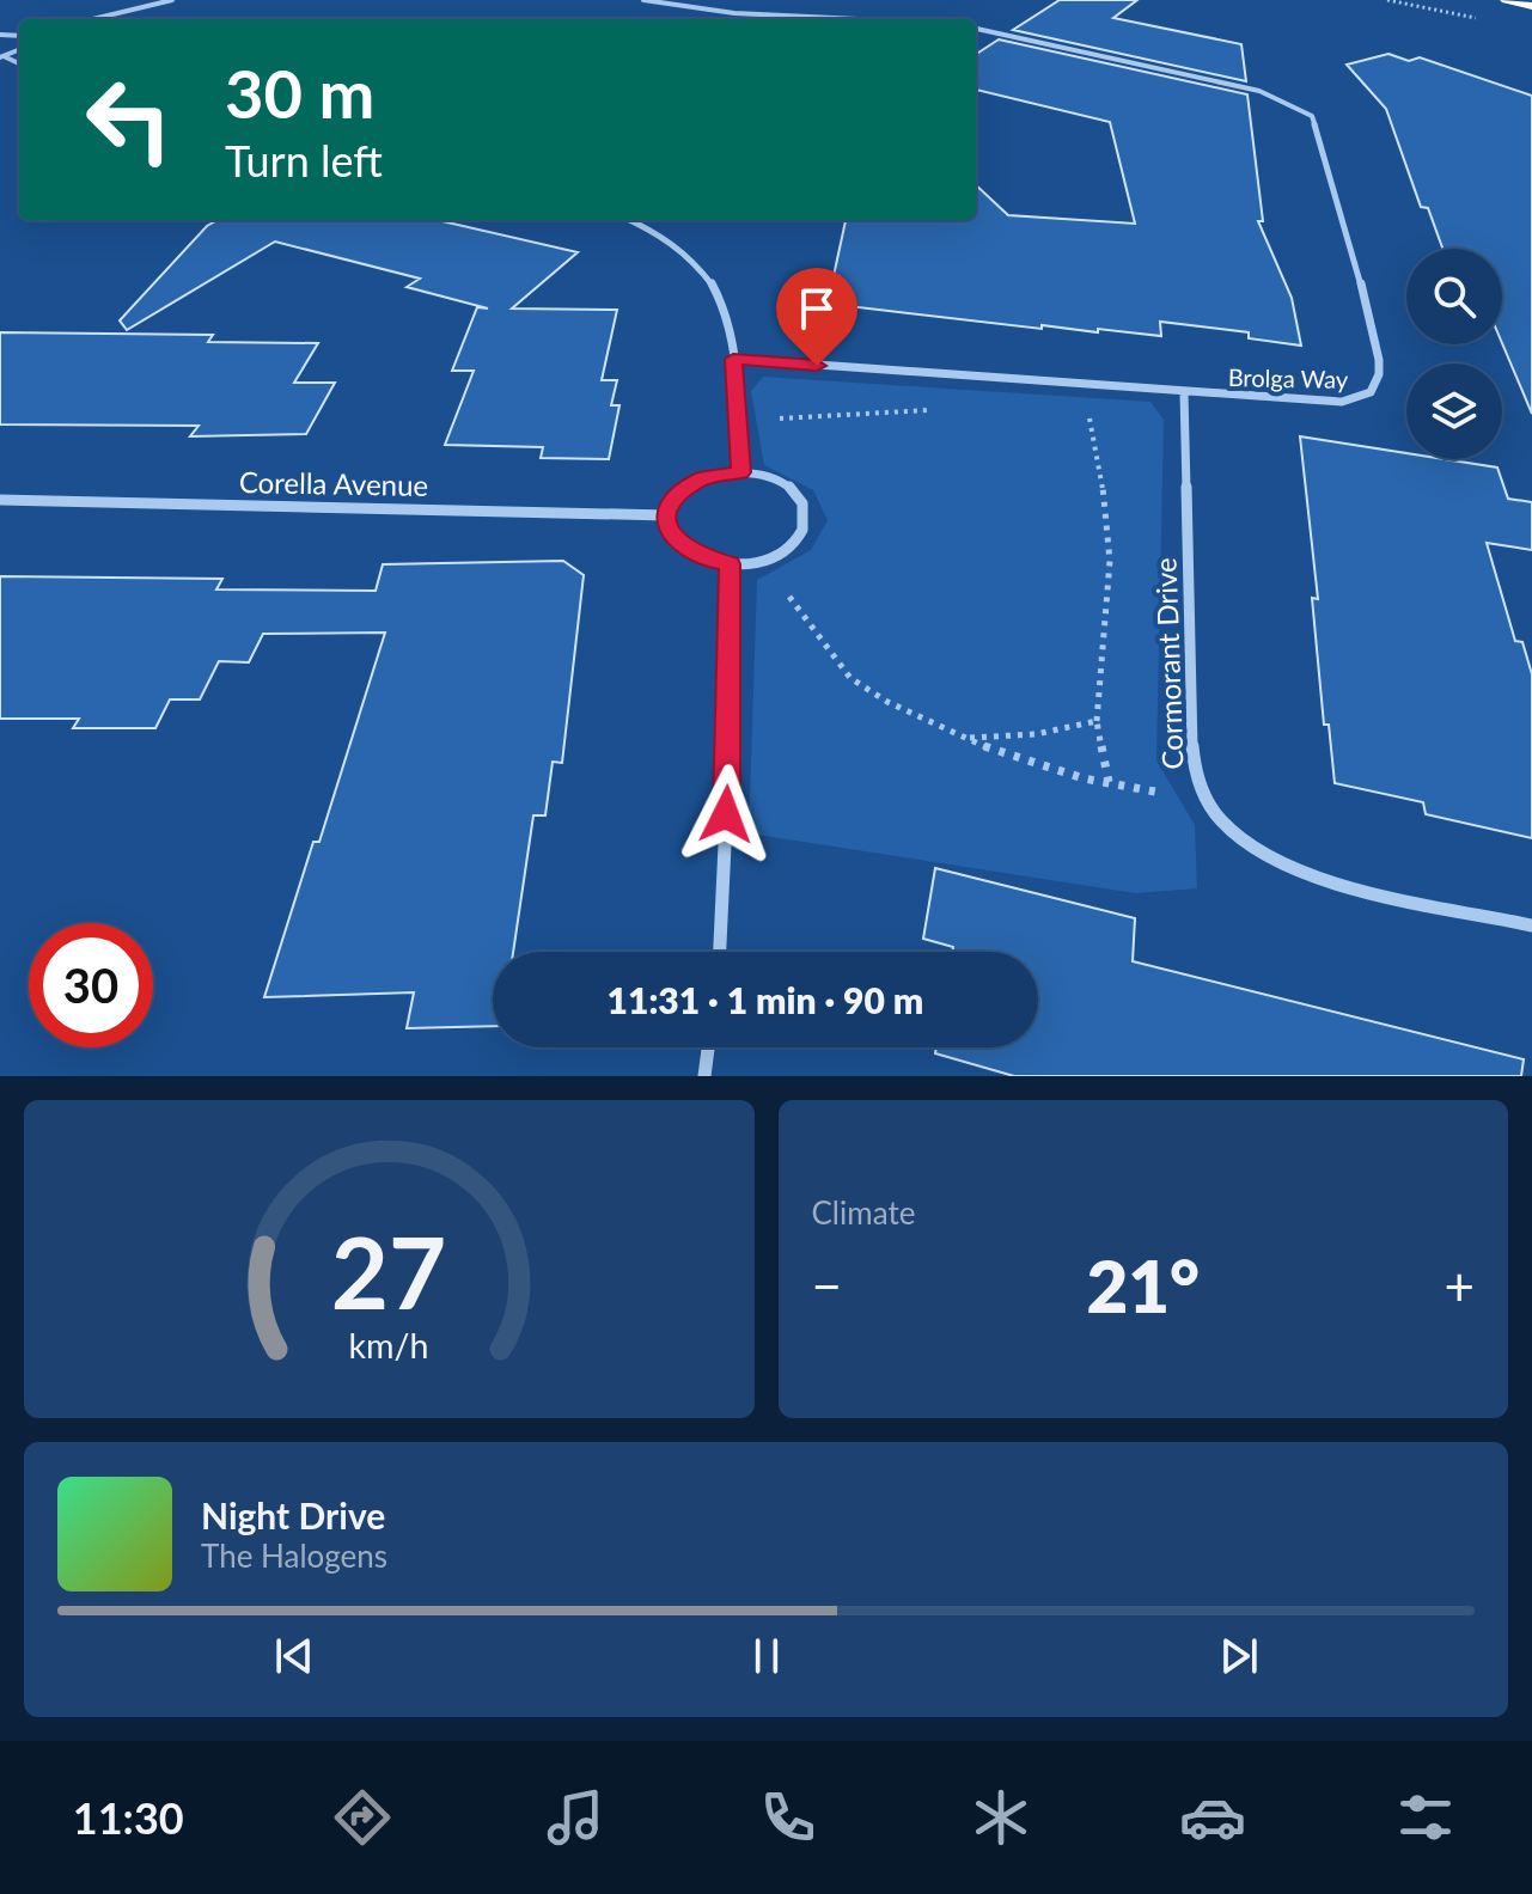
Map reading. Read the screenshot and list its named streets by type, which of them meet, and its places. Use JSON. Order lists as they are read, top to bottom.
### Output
{
  "streets": {
    "street": ["Brolga Way", "Corella Avenue", "Cormorant Drive"]
  },
  "crossings": [
    ["Brolga Way", "Cormorant Drive"]
  ],
  "page": {
    "turn": ["30 m", "Turn left"],
    "limit": "30",
    "trip": "11:31 · 1 min · 90 m",
    "tile": "Climate",
    "heat": ["−", "21°", "+"],
    "song": ["Night Drive", "The Halogens"],
    "tabs": "11:30",
    "gauge": ["27", "km/h"]
  }
}
